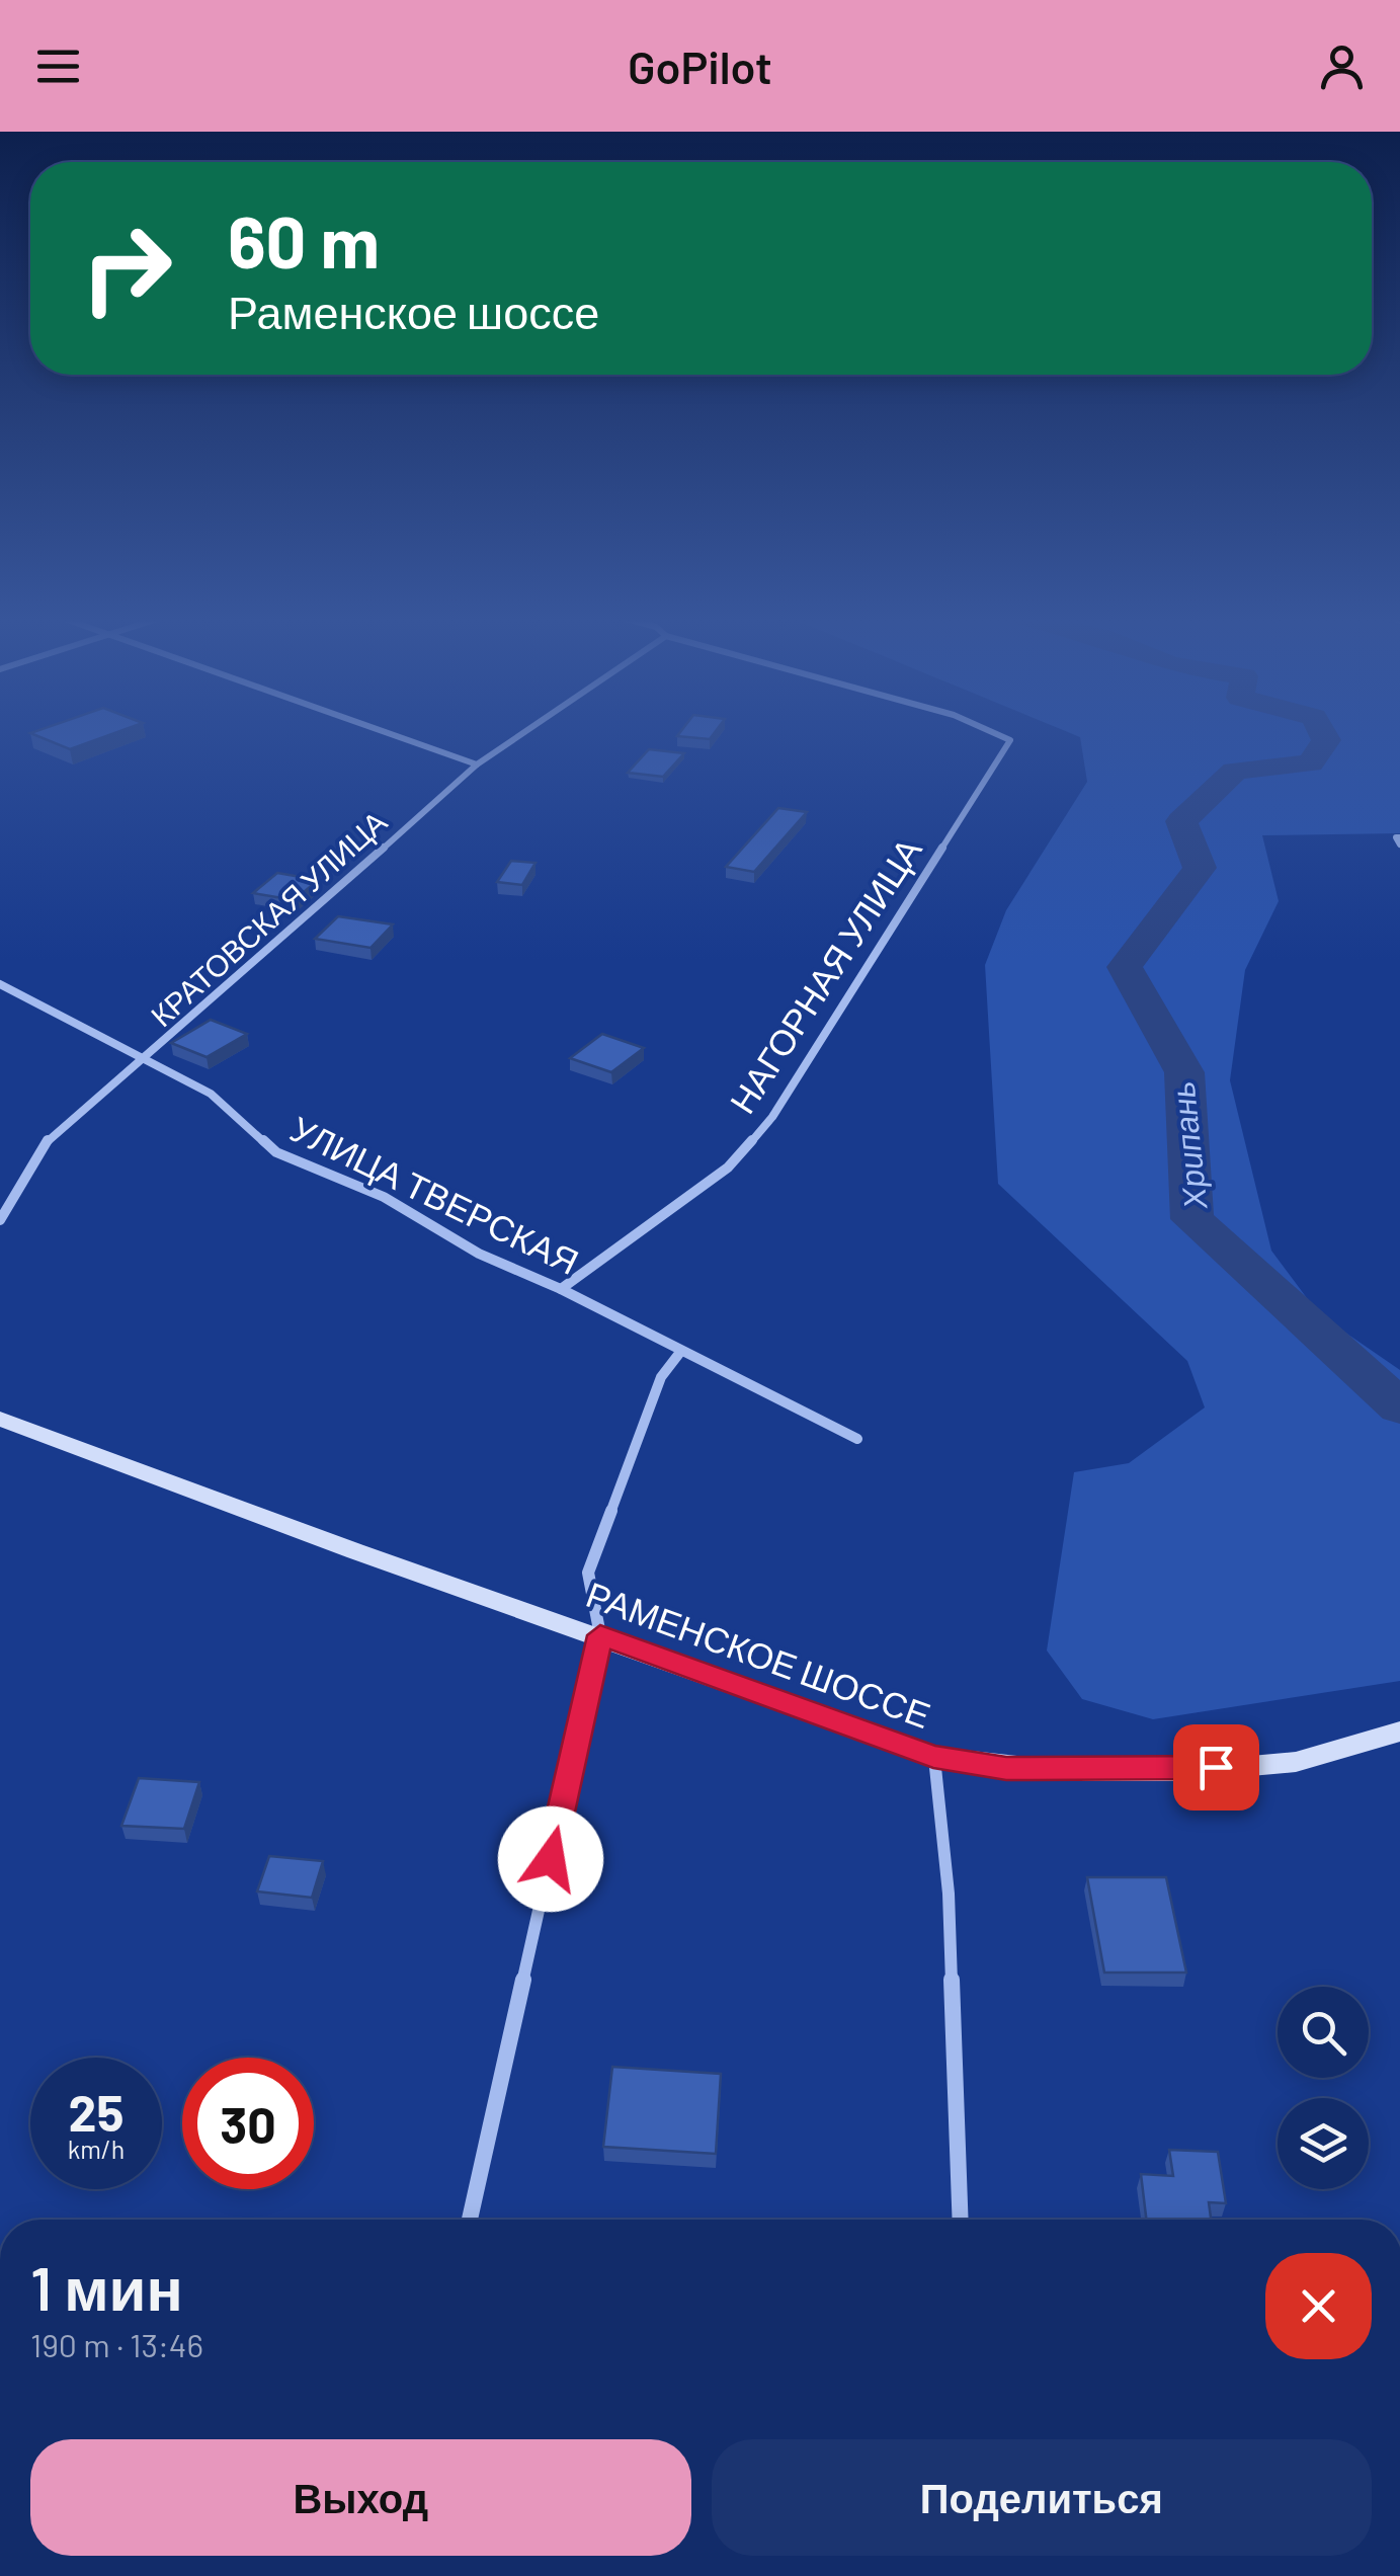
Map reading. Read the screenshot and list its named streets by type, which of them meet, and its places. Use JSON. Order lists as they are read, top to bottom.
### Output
{
  "streets": {
    "main road": ["РАМЕНСКОЕ ШОССЕ"],
    "street": ["КРАТОВСКАЯ УЛИЦА", "НАГОРНАЯ УЛИЦА", "УЛИЦА ТВЕРСКАЯ"]
  },
  "crossings": [
    ["КРАТОВСКАЯ УЛИЦА", "УЛИЦА ТВЕРСКАЯ"],
    ["НАГОРНАЯ УЛИЦА", "УЛИЦА ТВЕРСКАЯ"]
  ],
  "water": ["Хрипань"],
  "page": {
    "header": "GoPilot",
    "turn": ["60 m", "Раменское шоссе"],
    "speed": "25 km/h",
    "limit": "30",
    "heading": ["1 мин", "190 m · 13:46"],
    "buttons": ["Выход", "Поделиться"]
  }
}
